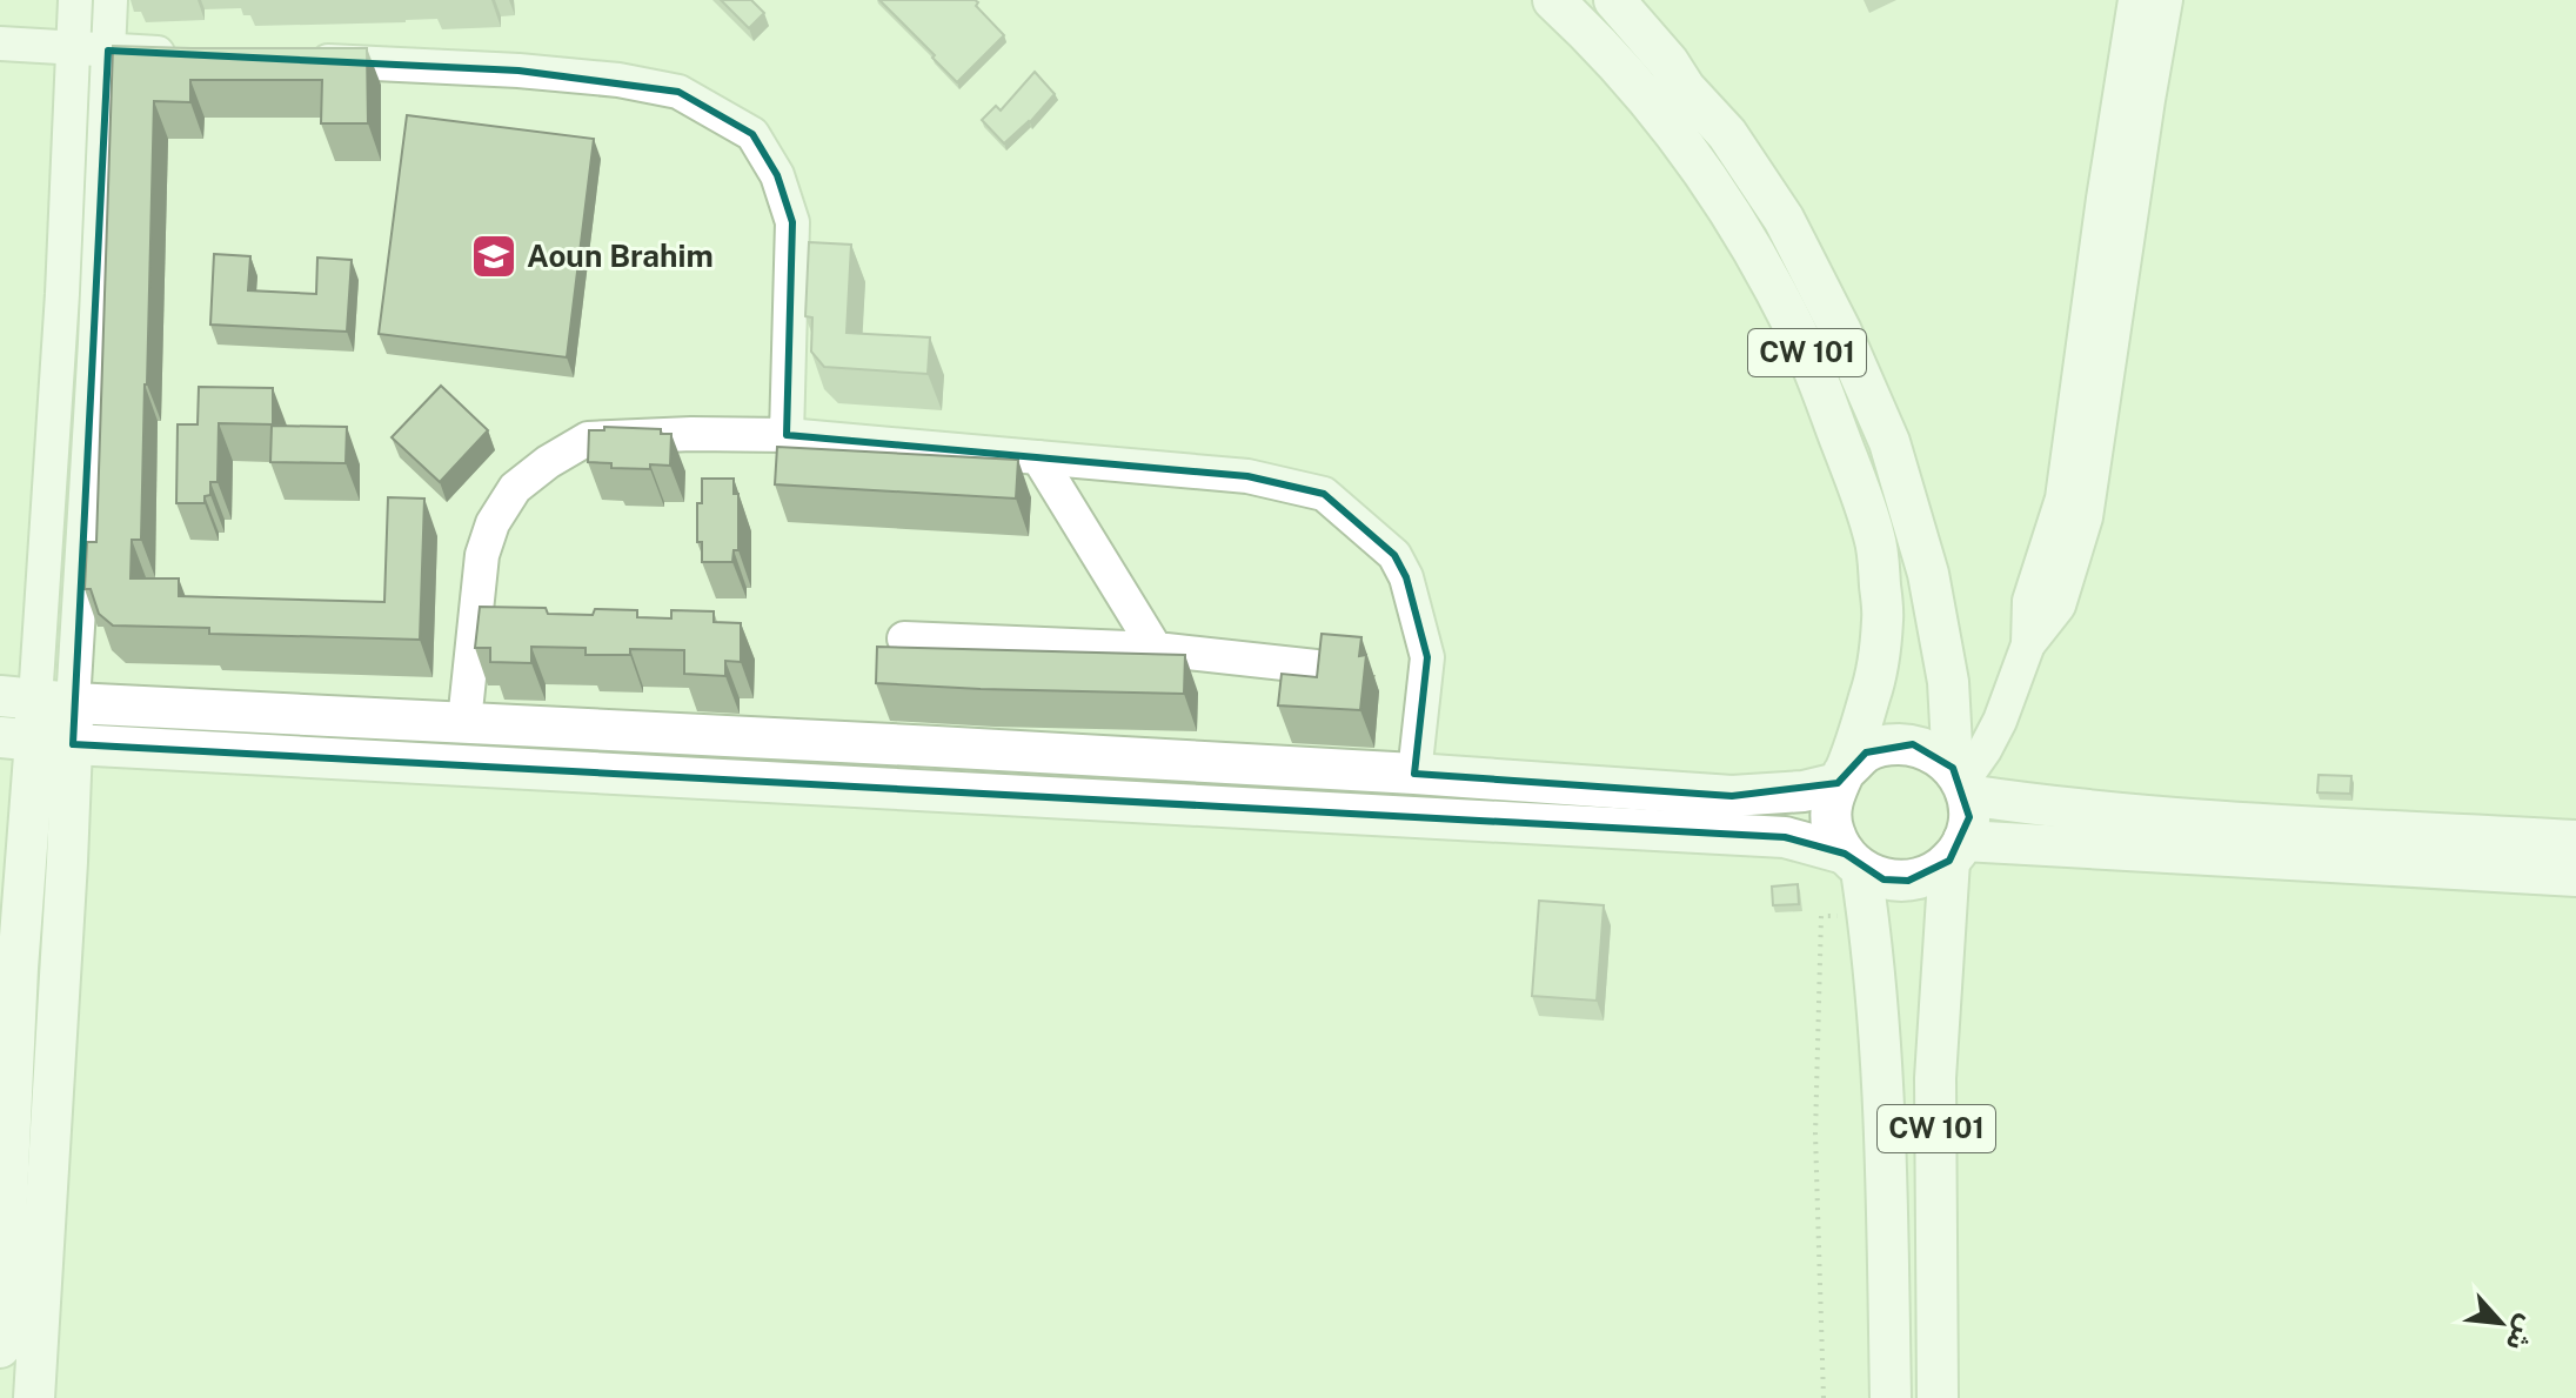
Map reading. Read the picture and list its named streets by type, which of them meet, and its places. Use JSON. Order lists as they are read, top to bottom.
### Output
{
  "streets": {
    "main road": ["CW 101"]
  },
  "places": {
    "school or university": ["Aoun Brahim"]
  },
  "north": "bottom right"
}
